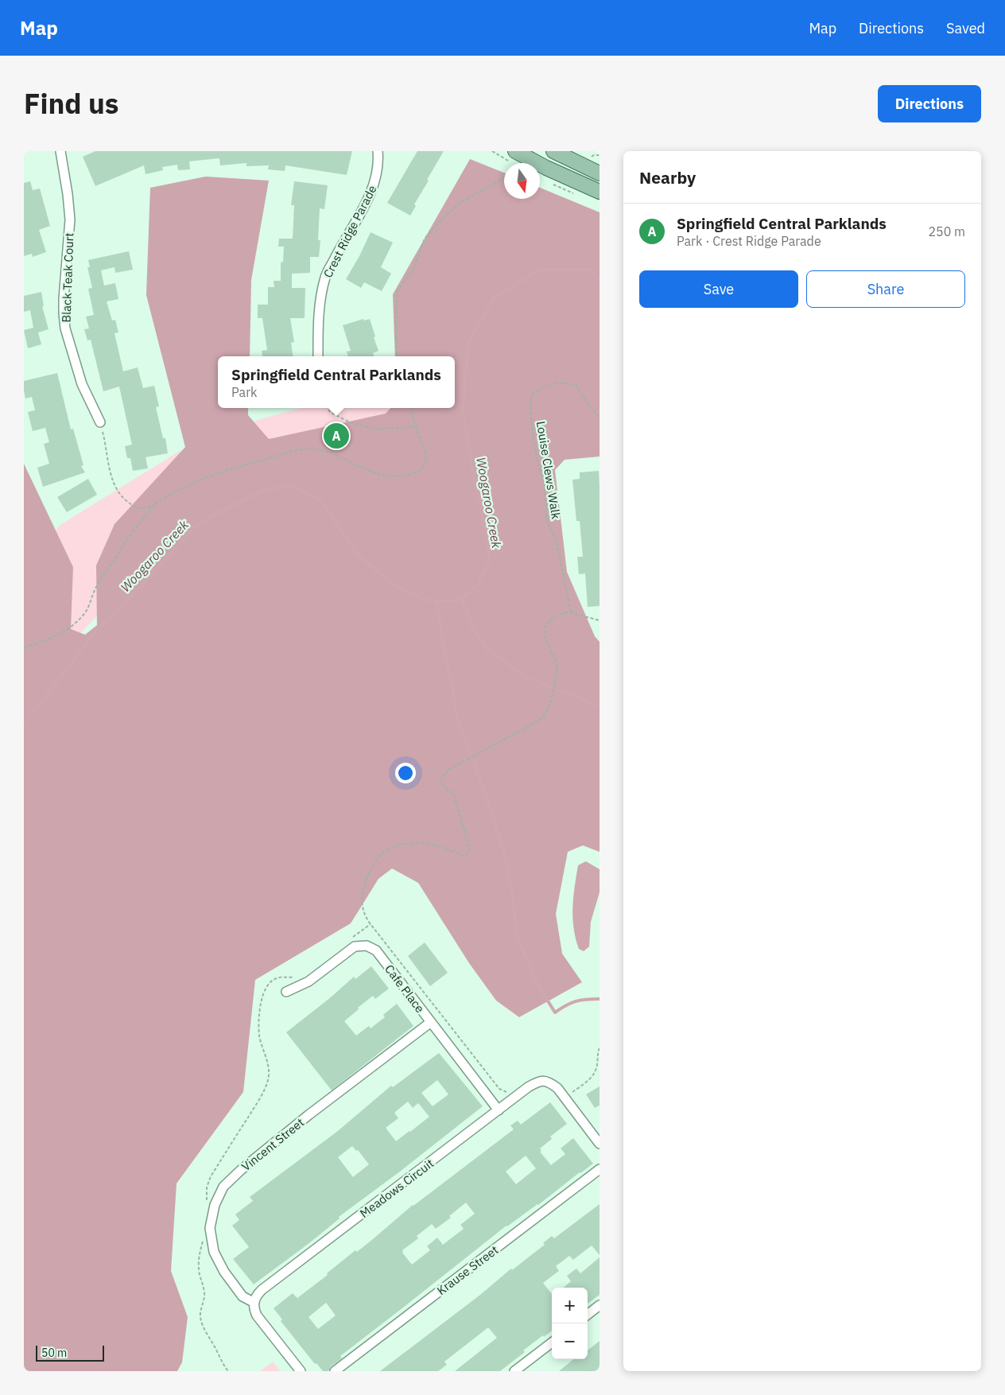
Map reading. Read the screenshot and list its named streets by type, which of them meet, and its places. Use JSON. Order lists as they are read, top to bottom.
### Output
{
  "streets": {
    "street": [
      "Crest Ridge Parade",
      "Black Teak Court",
      "Cafe Place",
      "Vincent Street",
      "Meadows Circuit",
      "Krause Street"
    ],
    "path": ["Louise Clews Walk"]
  },
  "crossings": [
    ["Cafe Place", "Vincent Street"],
    ["Cafe Place", "Meadows Circuit"],
    ["Vincent Street", "Meadows Circuit"]
  ],
  "water": ["Woogaroo Creek"],
  "scale_bar": "50 m",
  "north": "bottom",
  "page": {
    "header": "Map",
    "nav": ["Map", "Directions", "Saved"],
    "title": "Find us",
    "buttons": [
      "Directions",
      ["Save", "Share"]
    ],
    "heading": "Nearby",
    "list": [
      {
        "mark": "A",
        "name": "Springfield Central Parklands",
        "note": "Park · Crest Ridge Parade",
        "value": "250 m"
      }
    ],
    "popup": ["Springfield Central Parklands", "Park"],
    "pins": "A",
    "map_buttons": ["+", "−"],
    "scale": "50 m"
  }
}
